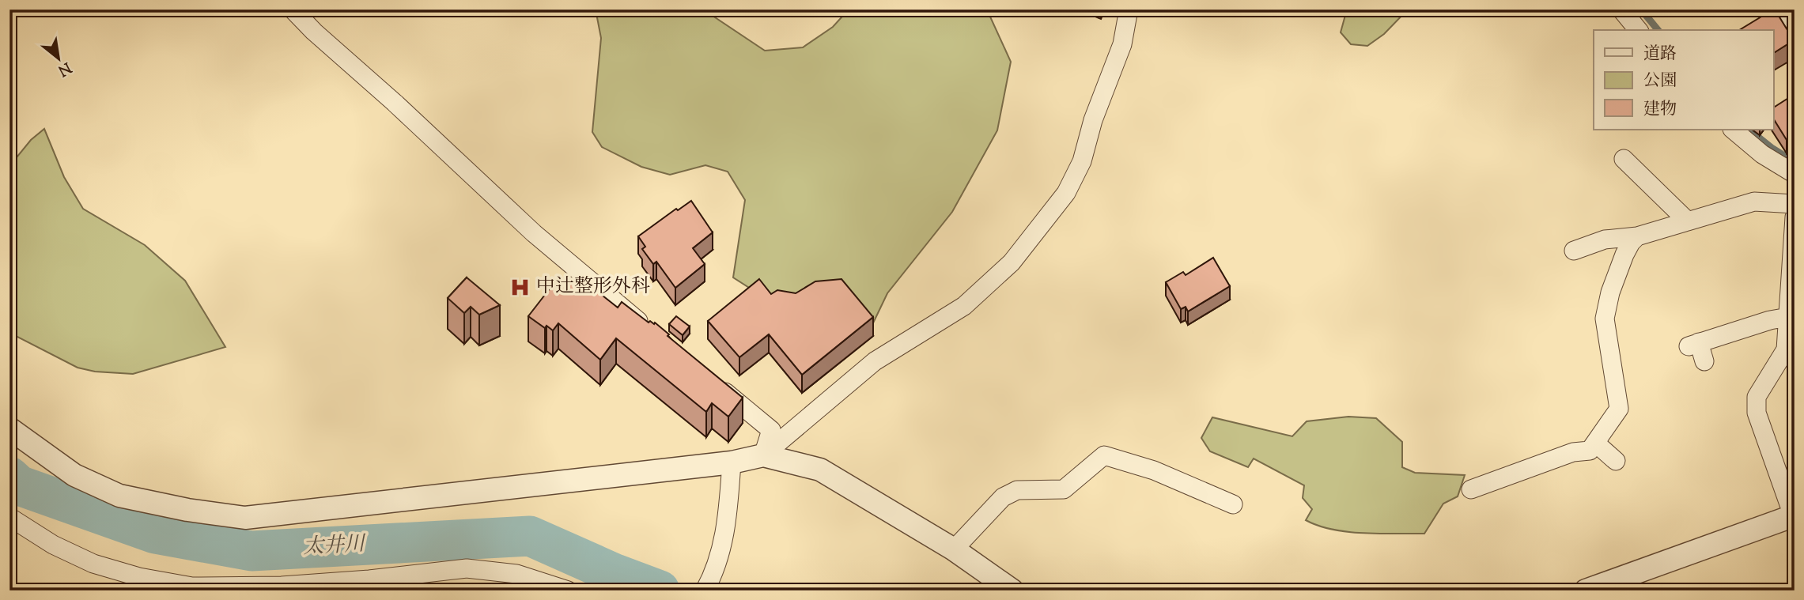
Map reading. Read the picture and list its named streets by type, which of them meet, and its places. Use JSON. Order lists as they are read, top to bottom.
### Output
{
  "water": ["太井川"],
  "places": {
    "hospital": ["中辻整形外科"]
  },
  "legend": ["道路", "公園", "建物"],
  "north": "bottom right"
}
